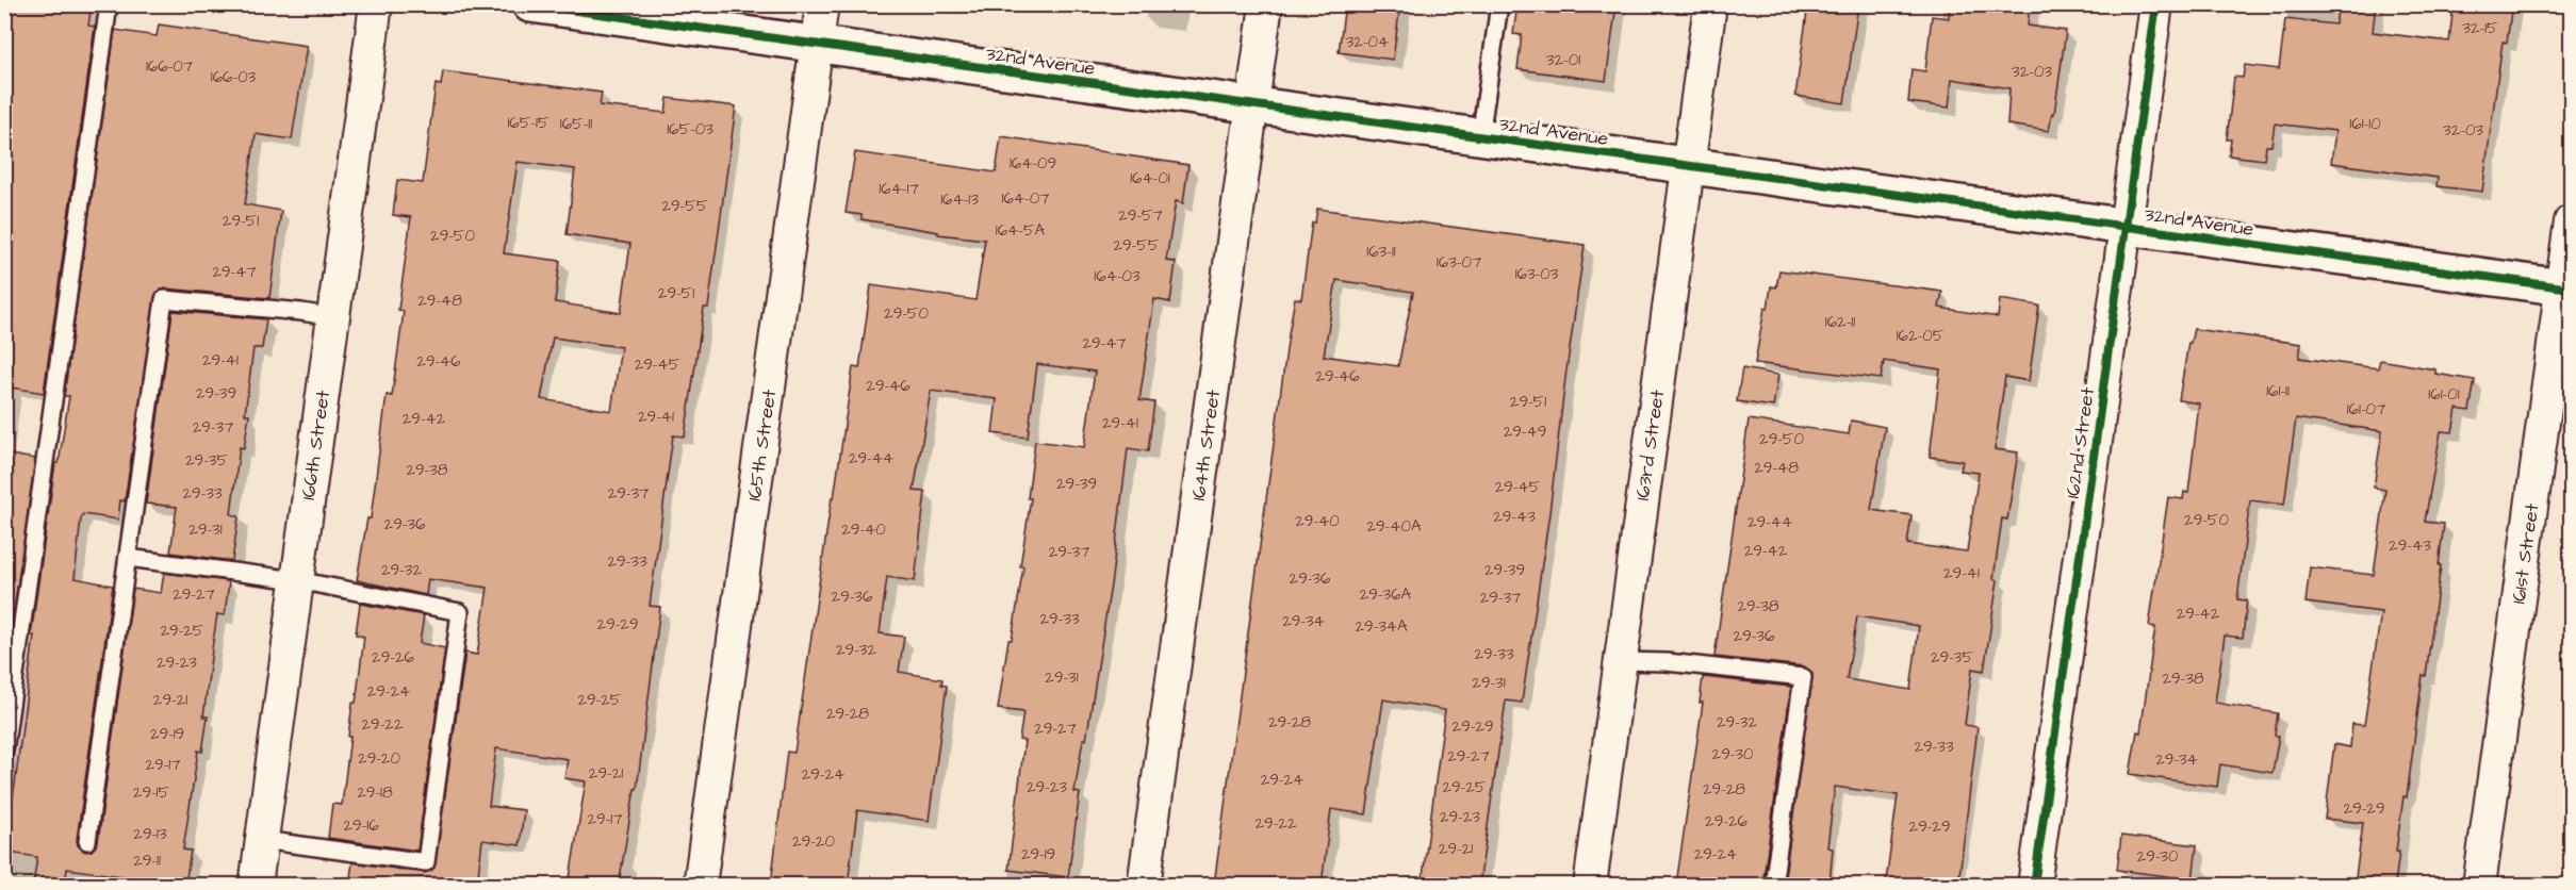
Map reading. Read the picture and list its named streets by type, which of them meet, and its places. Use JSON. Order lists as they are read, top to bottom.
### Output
{
  "streets": {
    "street": [
      "32nd Avenue",
      "162nd Street",
      "166th Street",
      "165th Street",
      "164th Street",
      "163rd Street",
      "161st Street"
    ]
  },
  "crossings": [
    ["32nd Avenue", "162nd Street"],
    ["32nd Avenue", "165th Street"],
    ["32nd Avenue", "164th Street"],
    ["32nd Avenue", "163rd Street"],
    ["32nd Avenue", "161st Street"]
  ],
  "house_numbers": [
    "32-15",
    "32-04",
    "32-01",
    "166-07",
    "32-03",
    "166-03",
    "165-15",
    "165-11",
    "161-10",
    "165-03",
    "32-03",
    "164-09",
    "164-01",
    "164-17",
    "164-07",
    "164-13",
    "29-55",
    "29-57",
    "29-51",
    "164-5A",
    "29-50",
    "29-55",
    "163-11",
    "163-07",
    "29-47",
    "163-03",
    "164-03",
    "29-51",
    "29-48",
    "29-50",
    "162-11",
    "162-05",
    "29-47",
    "29-41",
    "29-46",
    "29-45",
    "29-46",
    "29-46",
    "161-11",
    "29-39",
    "161-01",
    "29-51",
    "161-07",
    "29-41",
    "29-42",
    "29-41",
    "29-37",
    "29-49",
    "29-50",
    "29-44",
    "29-35",
    "29-48",
    "29-38",
    "29-39",
    "29-45",
    "29-33",
    "29-37",
    "29-43",
    "29-50",
    "29-40",
    "29-44",
    "29-36",
    "29-40A",
    "29-31",
    "29-40",
    "29-43",
    "29-42",
    "29-37",
    "29-33",
    "29-32",
    "29-39",
    "29-41",
    "29-36",
    "29-27",
    "29-36A",
    "29-36",
    "29-37",
    "29-38",
    "29-42",
    "29-33",
    "29-34",
    "29-29",
    "29-34A",
    "29-25",
    "29-36",
    "29-32",
    "29-33",
    "29-26",
    "29-35",
    "29-23",
    "29-31",
    "29-38",
    "29-31",
    "29-24",
    "29-21",
    "29-25",
    "29-28",
    "29-28",
    "29-32",
    "29-22",
    "29-29",
    "29-27",
    "29-19",
    "29-33",
    "29-30",
    "29-27",
    "29-20",
    "29-34",
    "29-17",
    "29-21",
    "29-24",
    "29-24",
    "29-23",
    "29-25",
    "29-28",
    "29-15",
    "29-18",
    "29-29",
    "29-23",
    "29-17",
    "29-26",
    "29-22",
    "29-16",
    "29-29",
    "29-13",
    "29-20",
    "29-21",
    "29-19",
    "29-24",
    "29-30",
    "29-11"
  ]
}
